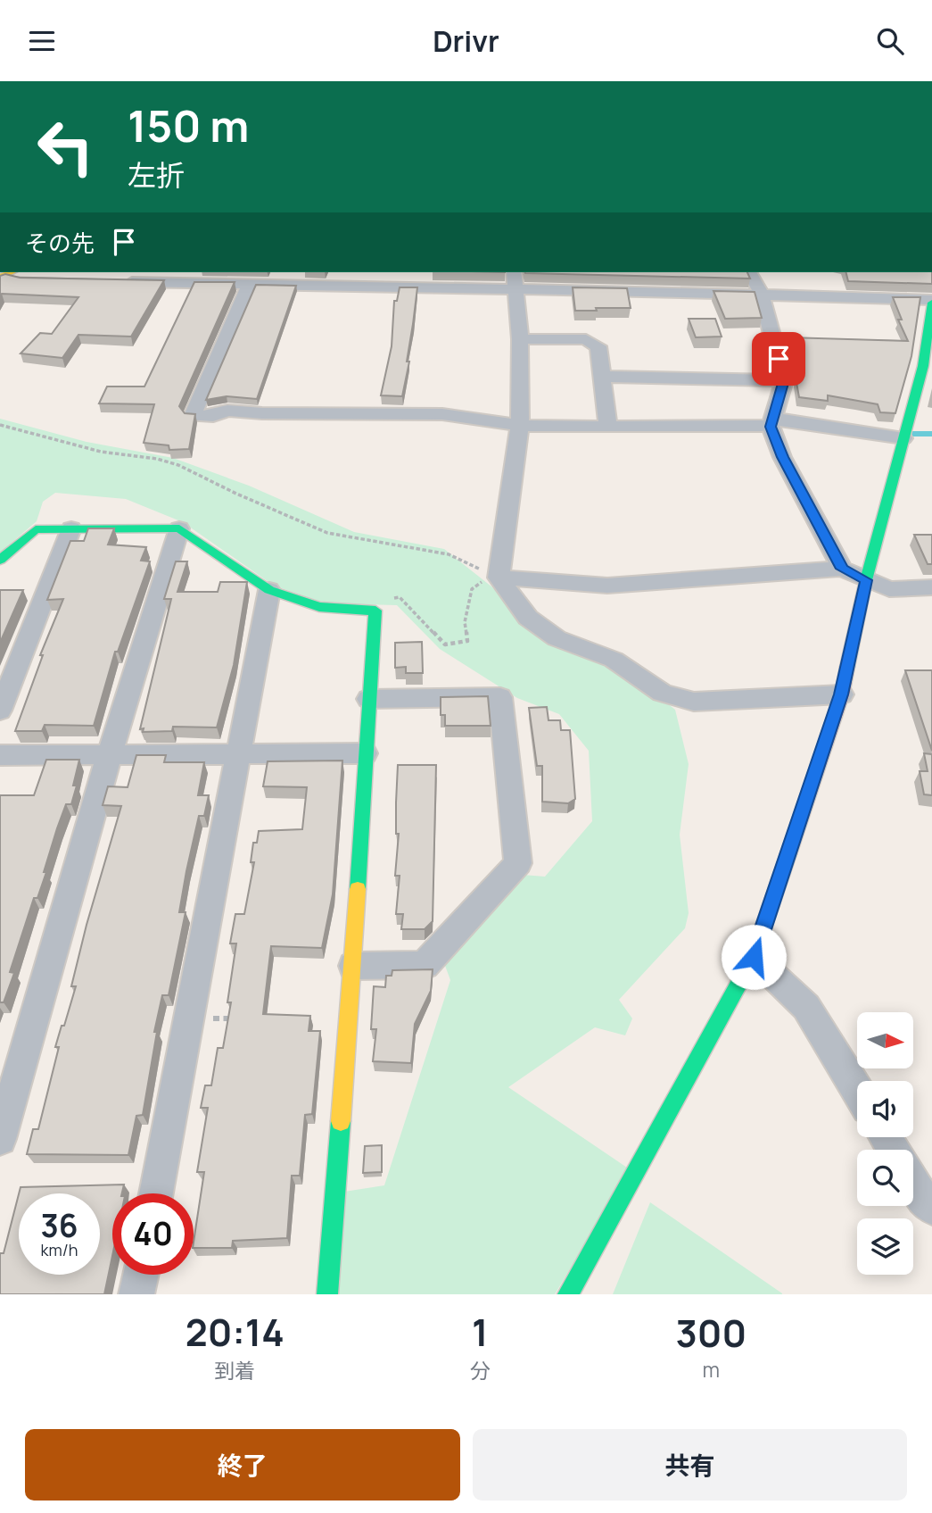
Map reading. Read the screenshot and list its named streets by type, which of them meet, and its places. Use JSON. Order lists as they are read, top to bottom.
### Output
{
  "north": "right",
  "page": {
    "header": "Drivr",
    "turn": ["150 m", "左折"],
    "then": "その先",
    "speed": "36 km/h",
    "limit": "40",
    "eta": [
      "20:14",
      "到着",
      "1",
      "分",
      "300",
      "m"
    ],
    "buttons": ["終了", "共有"]
  }
}
